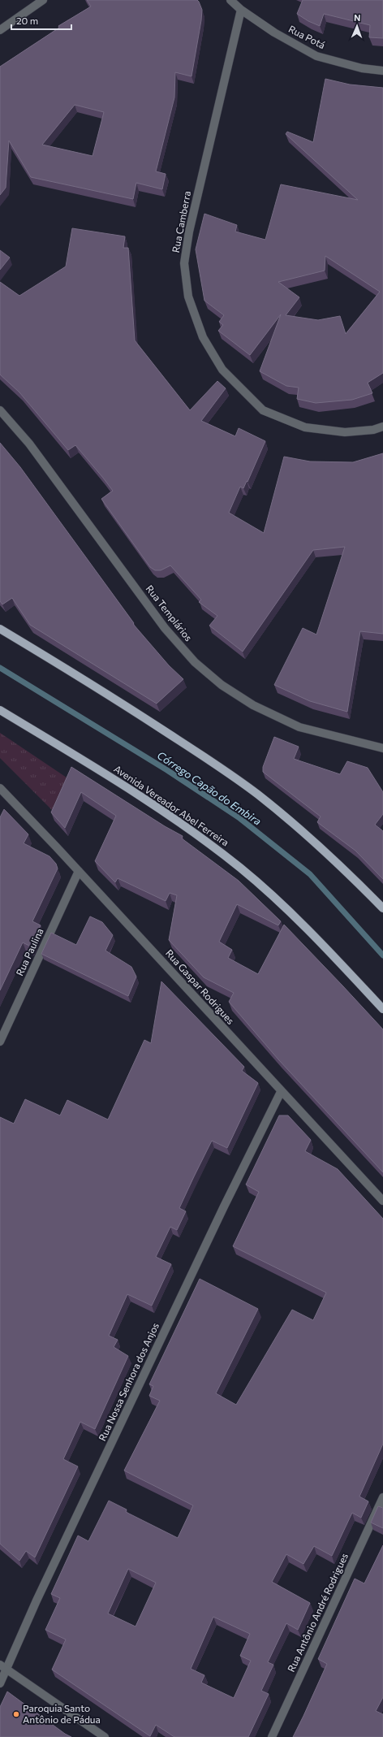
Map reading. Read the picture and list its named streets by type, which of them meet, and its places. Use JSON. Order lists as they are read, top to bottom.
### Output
{
  "streets": {
    "main road": ["Avenida Vereador Abel Ferreira"],
    "street": [
      "Rua Potá",
      "Rua Camberra",
      "Rua Templários",
      "Rua Paulina",
      "Rua Gaspar Rodrigues",
      "Rua Nossa Senhora dos Anjos",
      "Rua Antônio André Rodrigues"
    ]
  },
  "crossings": [
    ["Rua Potá", "Rua Camberra"],
    ["Rua Paulina", "Rua Gaspar Rodrigues"],
    ["Rua Gaspar Rodrigues", "Rua Nossa Senhora dos Anjos"]
  ],
  "water": ["Córrego Capão do Embira"],
  "places": ["Paroquia Santo Antônio de Pádua"],
  "scale_bar": "20 m",
  "north": "top"
}
